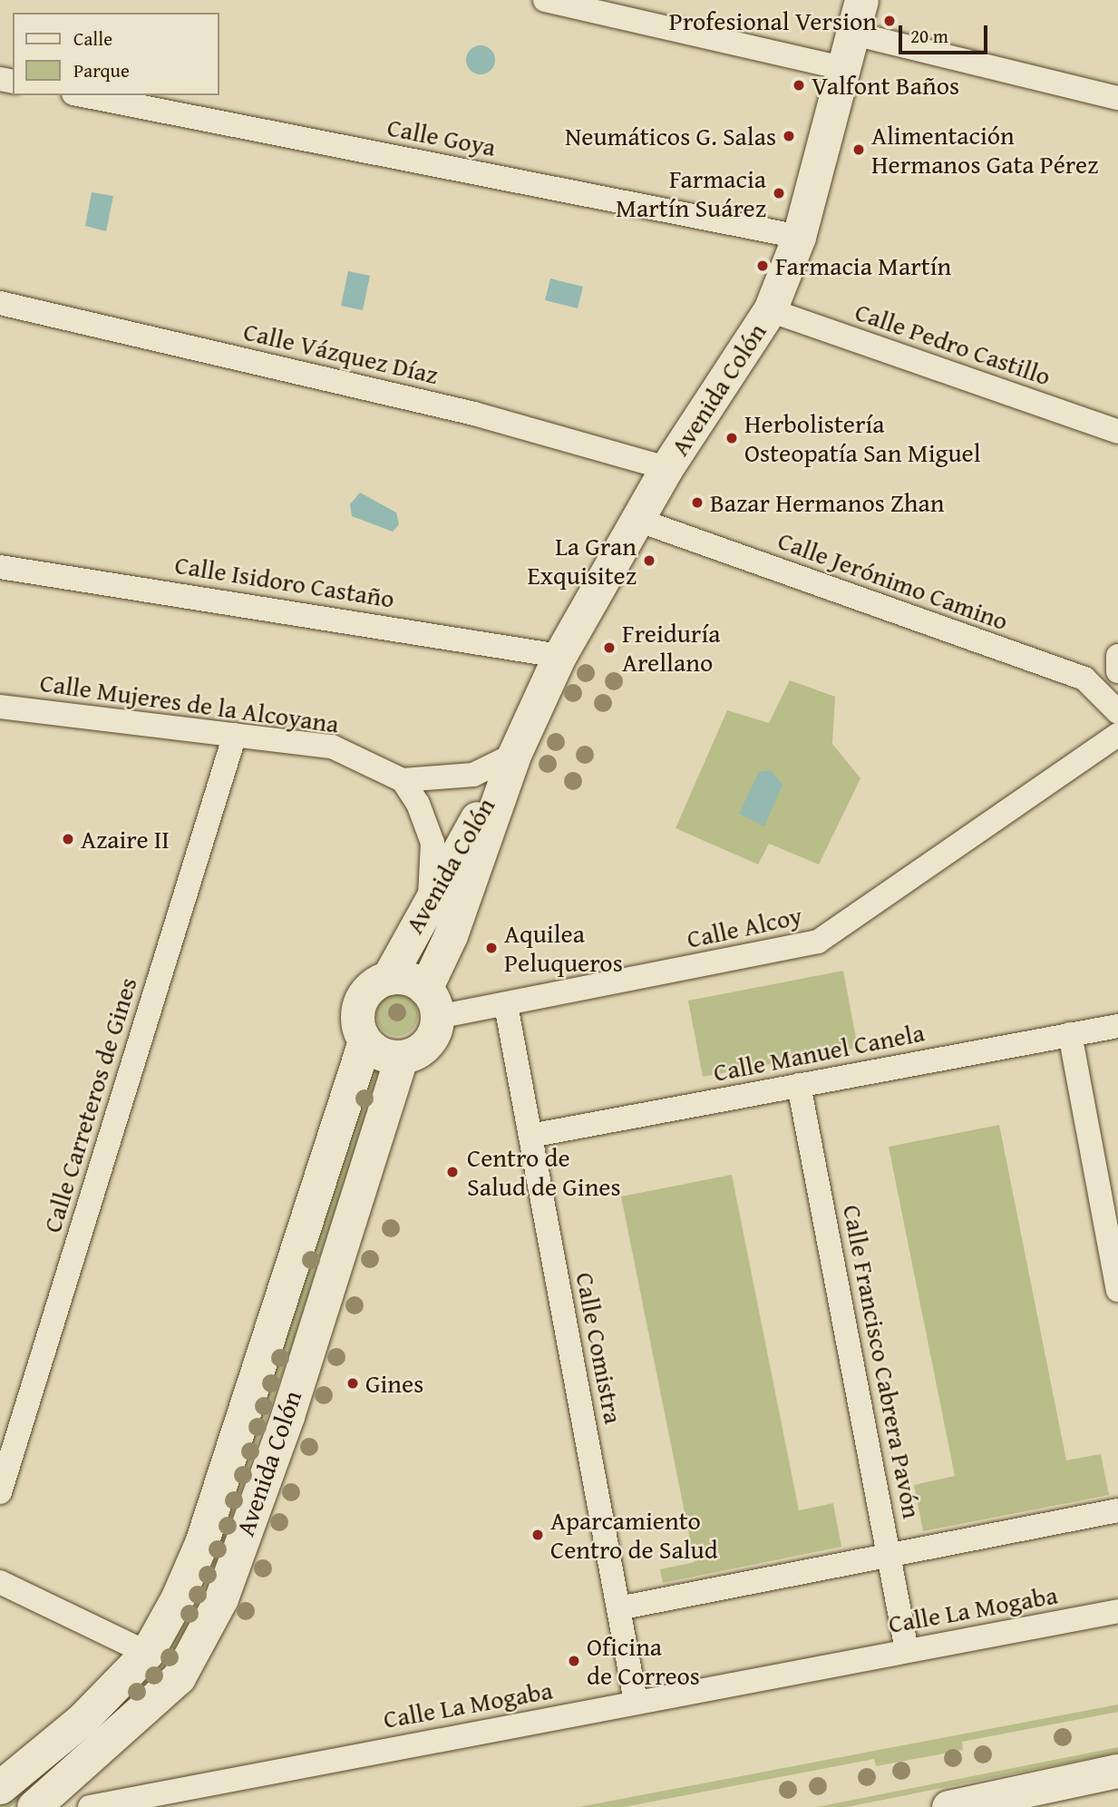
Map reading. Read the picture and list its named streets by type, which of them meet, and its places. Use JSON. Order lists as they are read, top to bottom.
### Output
{
  "streets": {
    "main road": ["Avenida Colón"],
    "street": [
      "Calle Goya",
      "Calle Pedro Castillo",
      "Calle Vázquez Díaz",
      "Calle Jerónimo Camino",
      "Calle Isidoro Castaño",
      "Calle Mujeres de la Alcoyana",
      "Calle Alcoy",
      "Calle Manuel Canela",
      "Calle Carreteros de Gines",
      "Calle Comistra",
      "Calle Francisco Cabrera Pavón",
      "Calle La Mogaba"
    ]
  },
  "crossings": [
    ["Calle Goya", "Avenida Colón"],
    ["Calle Pedro Castillo", "Avenida Colón"],
    ["Calle Vázquez Díaz", "Avenida Colón"],
    ["Avenida Colón", "Calle Jerónimo Camino"],
    ["Avenida Colón", "Calle Isidoro Castaño"],
    ["Avenida Colón", "Calle Mujeres de la Alcoyana"],
    ["Avenida Colón", "Calle Alcoy"],
    ["Calle Mujeres de la Alcoyana", "Calle Carreteros de Gines"],
    ["Calle Alcoy", "Calle Comistra"],
    ["Calle Manuel Canela", "Calle Comistra"],
    ["Calle Manuel Canela", "Calle Francisco Cabrera Pavón"],
    ["Calle Comistra", "Calle La Mogaba"],
    ["Calle Francisco Cabrera Pavón", "Calle La Mogaba"]
  ],
  "places": [
    "Profesional Version",
    "Valfont Baños",
    "Neumáticos G. Salas",
    "Alimentación Hermanos Gata Pérez",
    "Farmacia Martín Suárez",
    "Farmacia Martín",
    "Herbolistería Osteopatía San Miguel",
    "Bazar Hermanos Zhan",
    "La Gran Exquisitez",
    "Freiduría Arellano",
    "Azaire II",
    "Aquilea Peluqueros",
    "Centro de Salud de Gines",
    "Gines",
    "Aparcamiento Centro de Salud",
    "Oficina de Correos"
  ],
  "legend": ["Calle", "Parque"],
  "scale_bar": "20 m"
}
